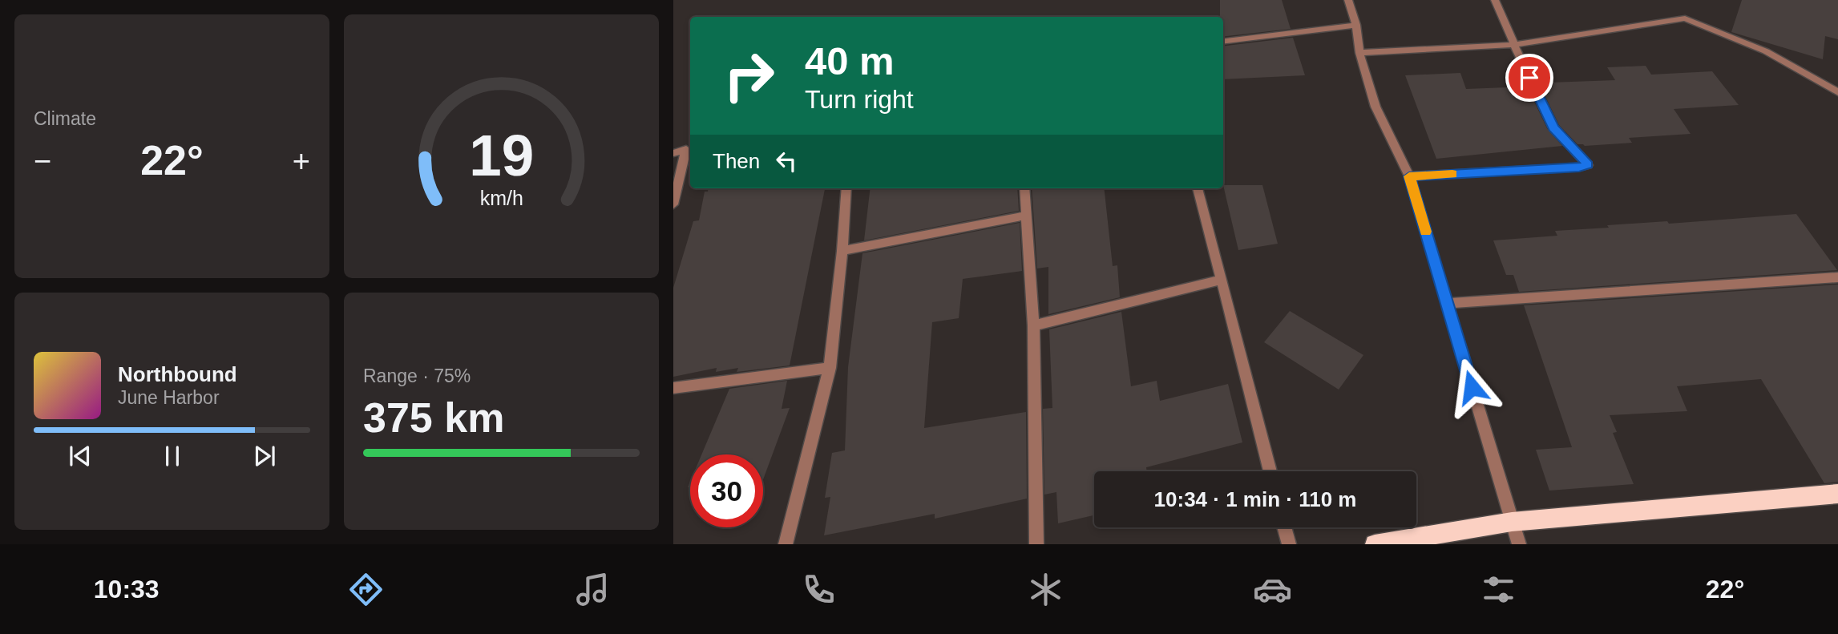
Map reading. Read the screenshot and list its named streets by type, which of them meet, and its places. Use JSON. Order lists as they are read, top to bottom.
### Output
{
  "page": {
    "tile": [
      "Climate",
      ["Range · 75%", "375 km"]
    ],
    "turn": ["40 m", "Turn right"],
    "then": "Then",
    "heat": ["−", "22°", "+"],
    "song": ["Northbound", "June Harbor"],
    "limit": "30",
    "trip": "10:34 · 1 min · 110 m",
    "tabs": ["10:33", "22°"],
    "gauge": ["19", "km/h"]
  }
}
